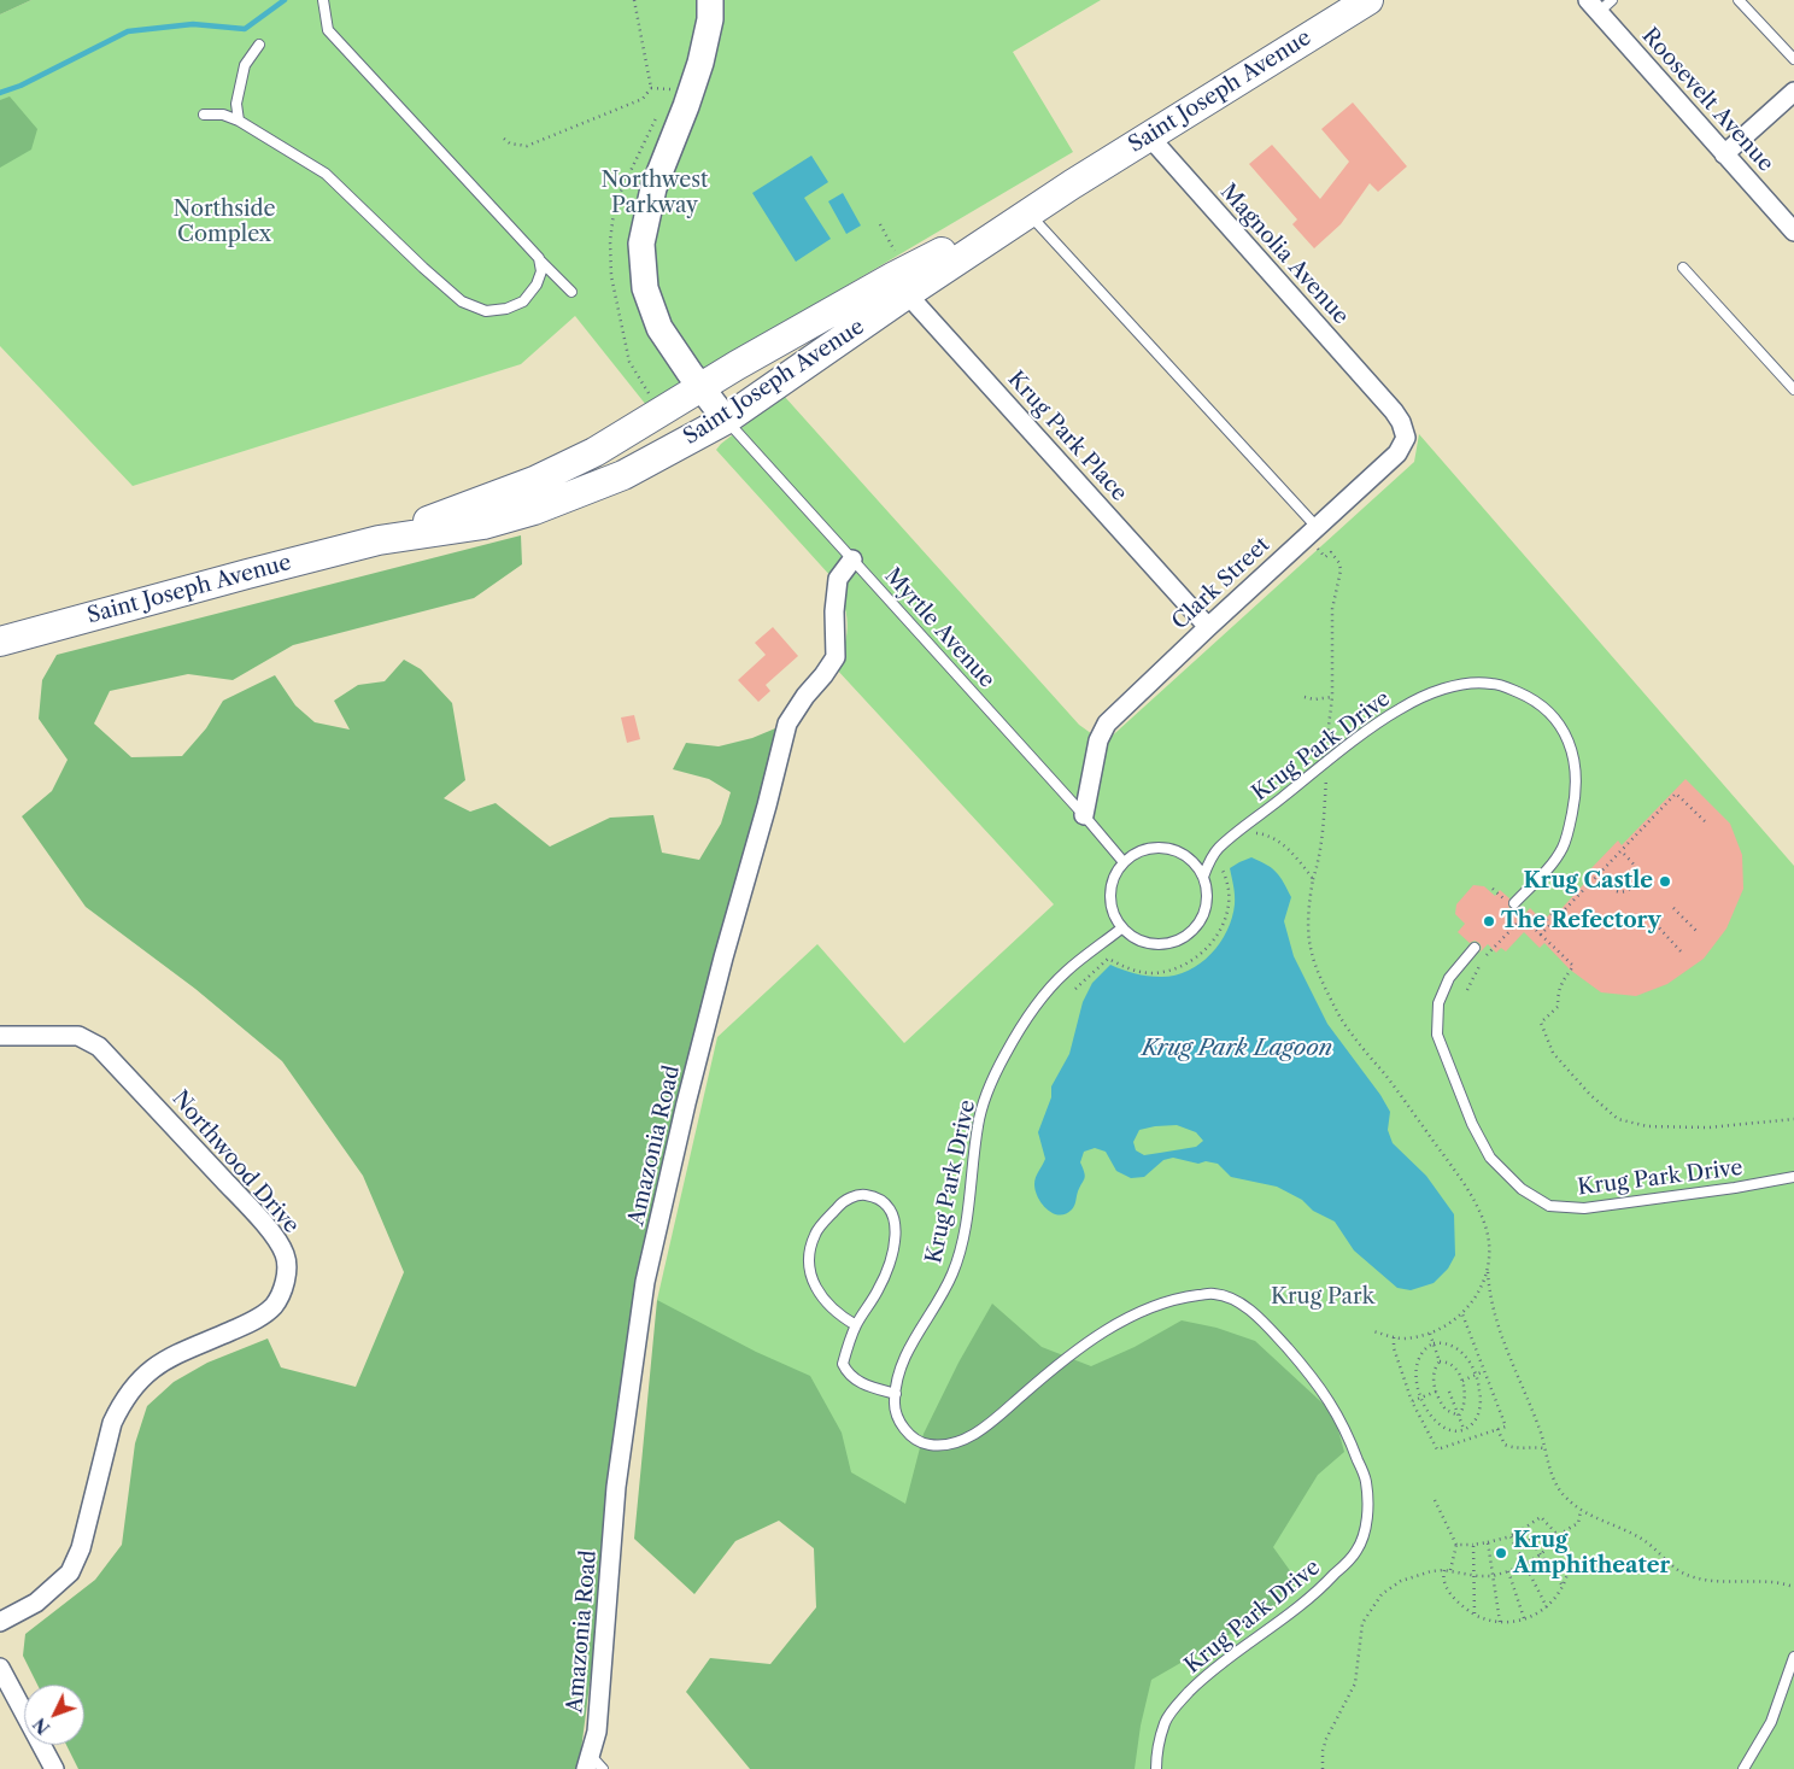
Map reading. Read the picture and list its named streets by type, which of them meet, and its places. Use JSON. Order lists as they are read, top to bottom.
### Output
{
  "streets": {
    "main road": ["Saint Joseph Avenue"],
    "street": [
      "Roosevelt Avenue",
      "Magnolia Avenue",
      "Krug Park Place",
      "Clark Street",
      "Amazonia Road",
      "Northwood Drive"
    ],
    "lane": ["Myrtle Avenue", "Krug Park Drive"]
  },
  "crossings": [
    ["Saint Joseph Avenue", "Magnolia Avenue"],
    ["Saint Joseph Avenue", "Krug Park Place"],
    ["Saint Joseph Avenue", "Myrtle Avenue"],
    ["Magnolia Avenue", "Clark Street"],
    ["Krug Park Place", "Clark Street"],
    ["Clark Street", "Myrtle Avenue"],
    ["Myrtle Avenue", "Krug Park Drive"],
    ["Myrtle Avenue", "Amazonia Road"]
  ],
  "water": ["Krug Park Lagoon"],
  "parks": ["Northwest Parkway", "Northside Complex", "Krug Park"],
  "places": ["Krug Castle", "The Refectory", "Krug Amphitheater"],
  "north": "bottom left"
}
